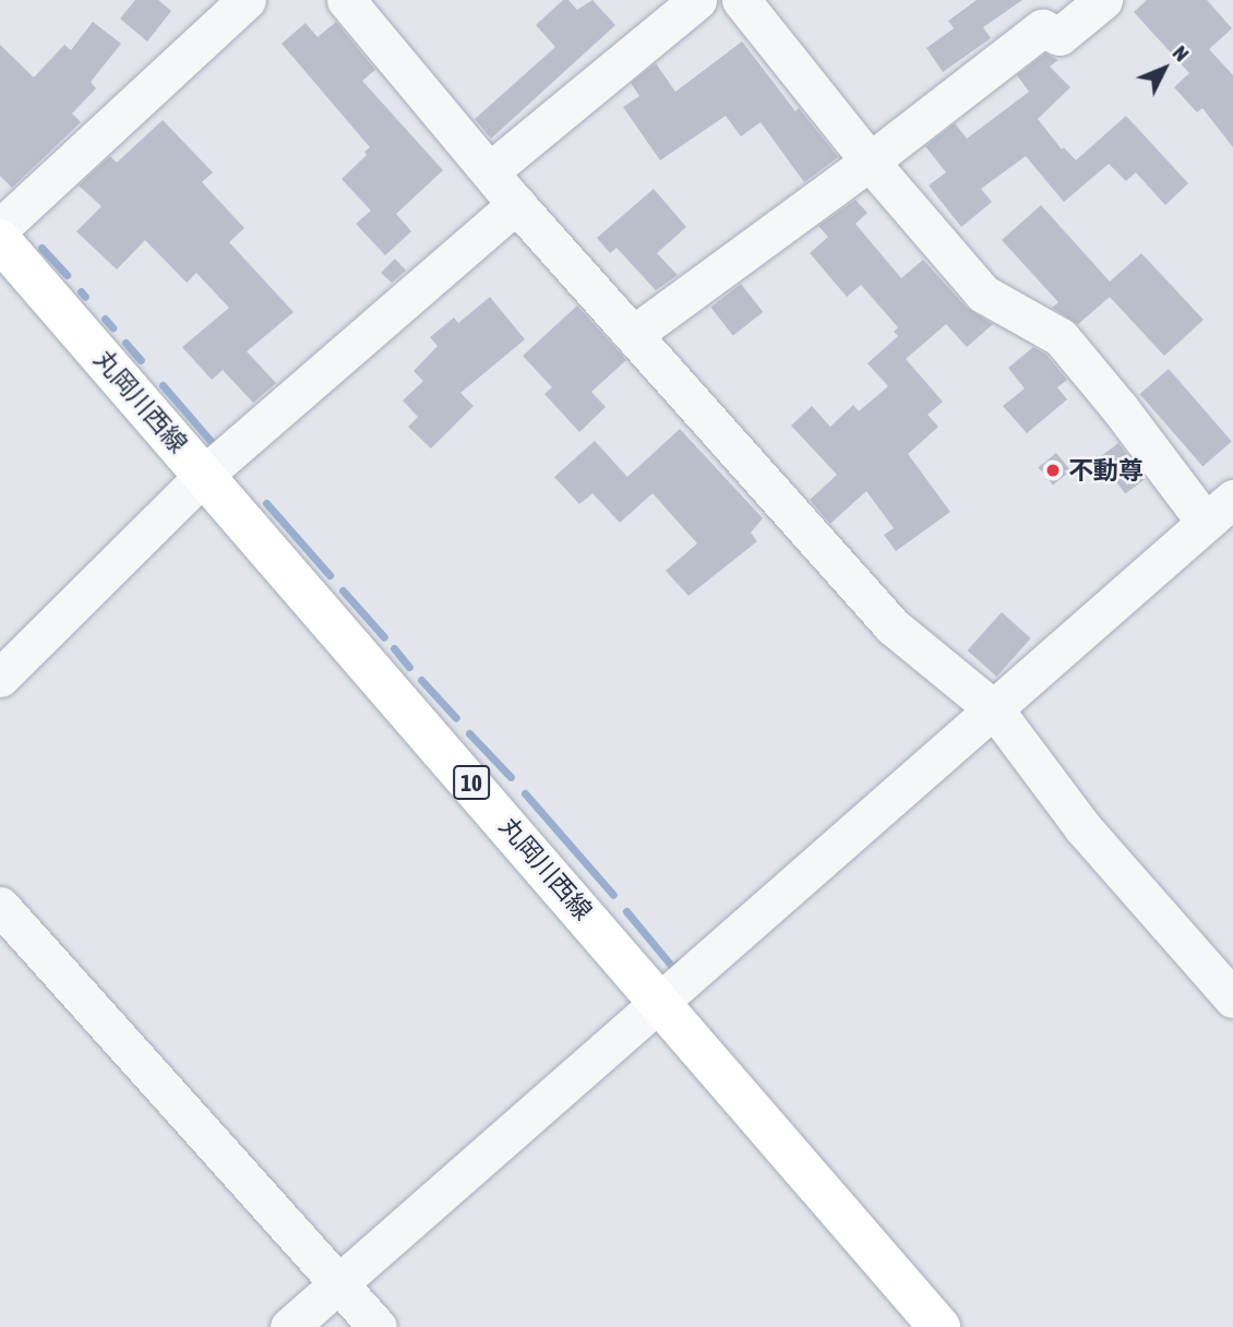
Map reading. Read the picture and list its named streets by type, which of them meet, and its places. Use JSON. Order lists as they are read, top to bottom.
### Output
{
  "streets": {
    "main road": ["丸岡川西線", "10"]
  },
  "places": ["不動尊"],
  "north": "top right"
}
